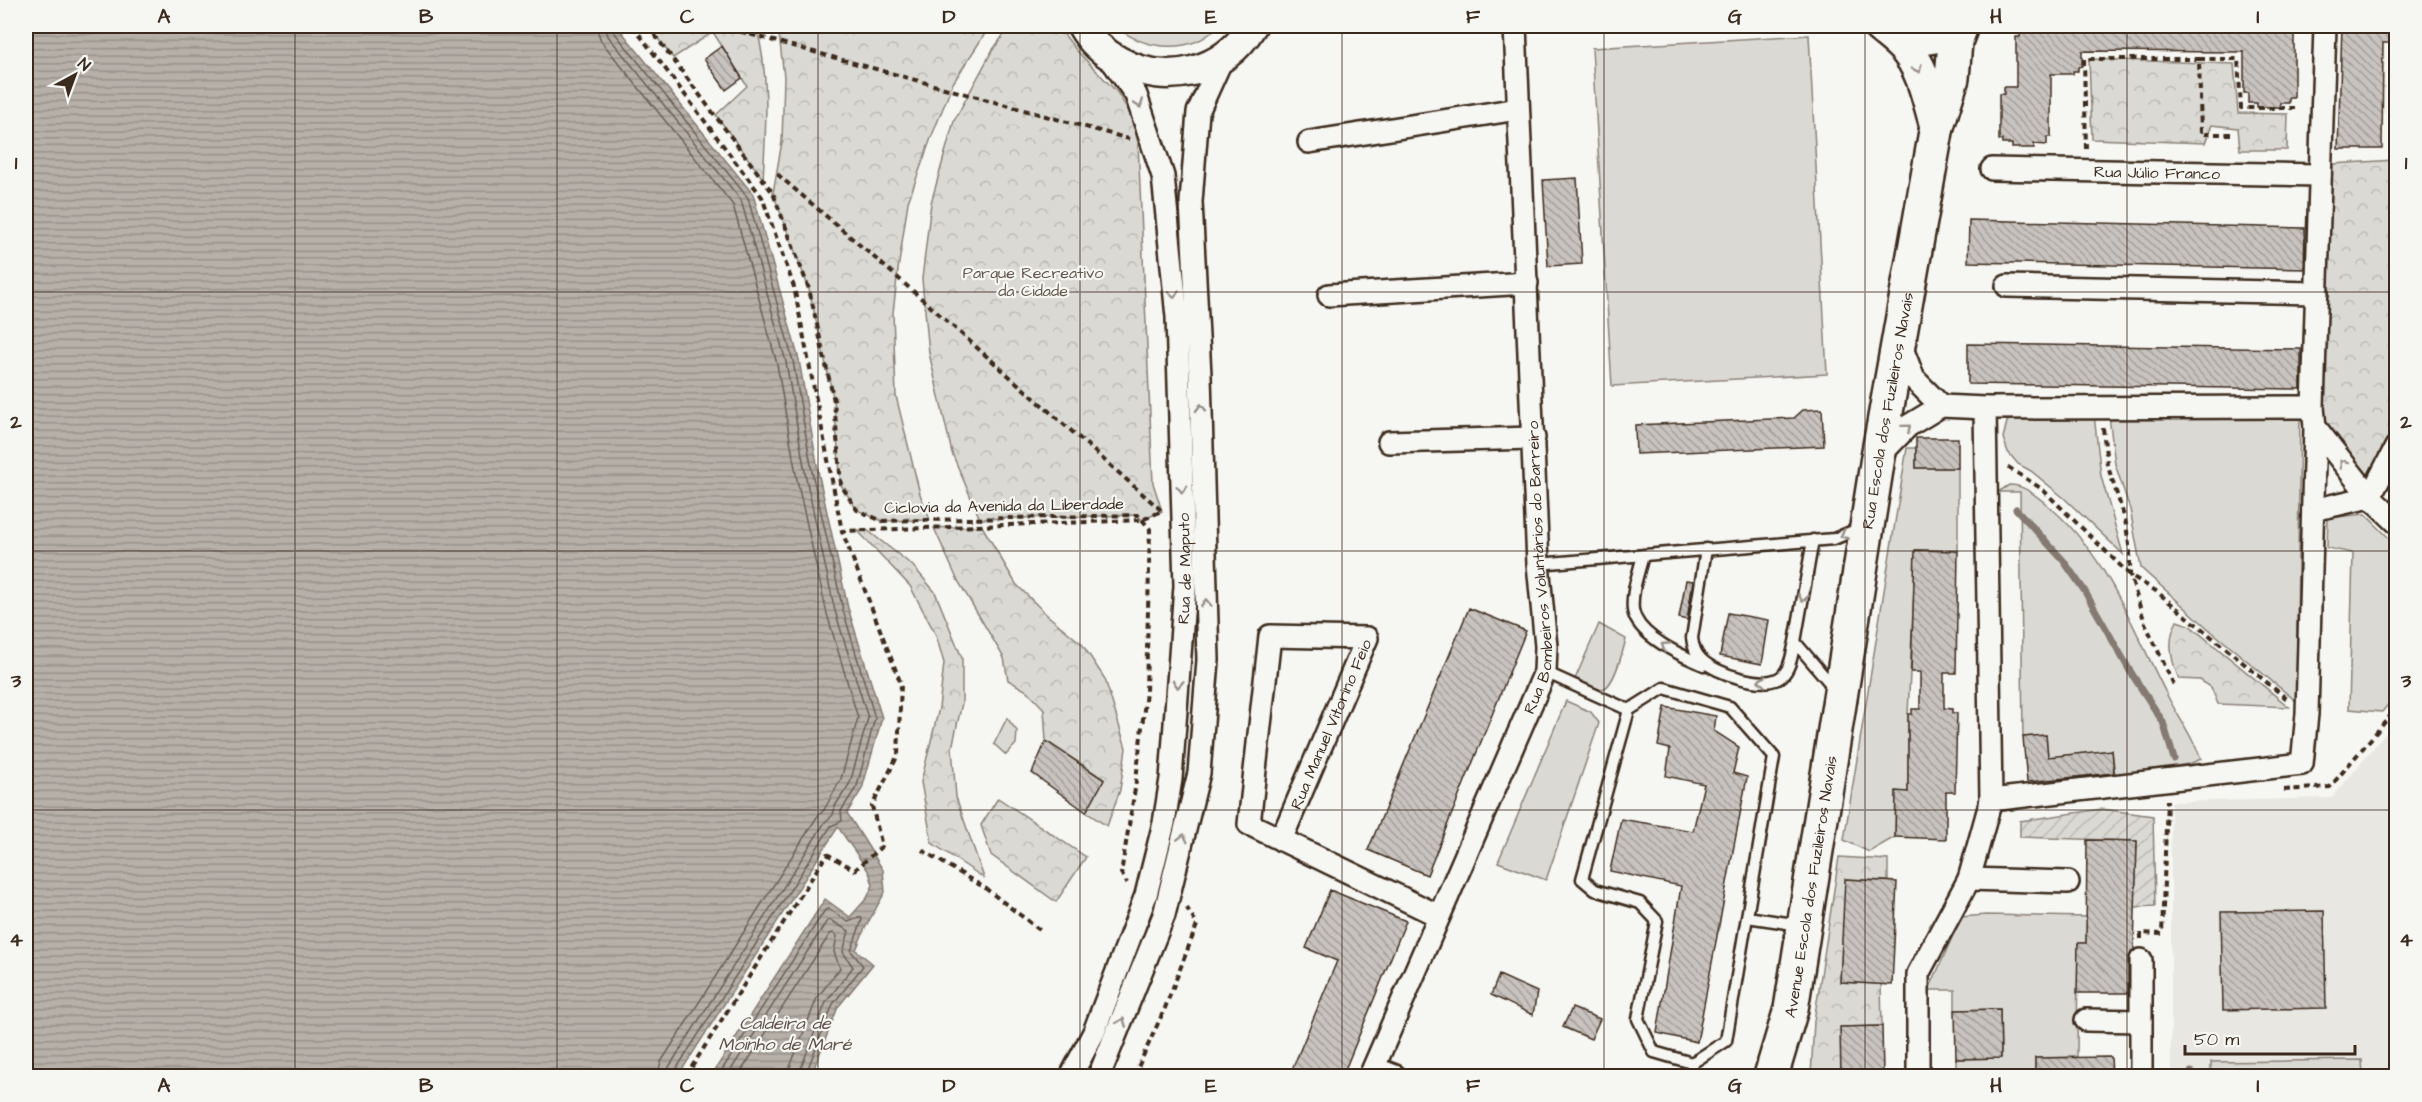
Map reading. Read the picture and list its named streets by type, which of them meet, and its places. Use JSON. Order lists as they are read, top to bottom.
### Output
{
  "streets": {
    "main road": ["Rua Escola dos Fuzileiros Navais", "Avenue Escola dos Fuzileiros Navais"],
    "street": [
      "Rua Júlio Franco",
      "Rua Bombeiros Voluntários do Barreiro",
      "Rua de Maputo",
      "Rua Manuel Vitorino Feio"
    ],
    "path": ["Ciclovia da Avenida da Liberdade"]
  },
  "crossings": [
    ["Rua Escola dos Fuzileiros Navais", "Avenue Escola dos Fuzileiros Navais"],
    ["Ciclovia da Avenida da Liberdade", "Rua de Maputo"],
    ["Rua Bombeiros Voluntários do Barreiro", "Rua Manuel Vitorino Feio"]
  ],
  "water": ["Caldeira de Moinho de Maré"],
  "parks": ["Parque Recreativo da Cidade"],
  "scale_bar": "50 m",
  "north": "top right",
  "grid": {
    "columns": [
      "A",
      "B",
      "C",
      "D",
      "E",
      "F",
      "G",
      "H",
      "I"
    ],
    "rows": [
      "1",
      "2",
      "3",
      "4"
    ]
  }
}
